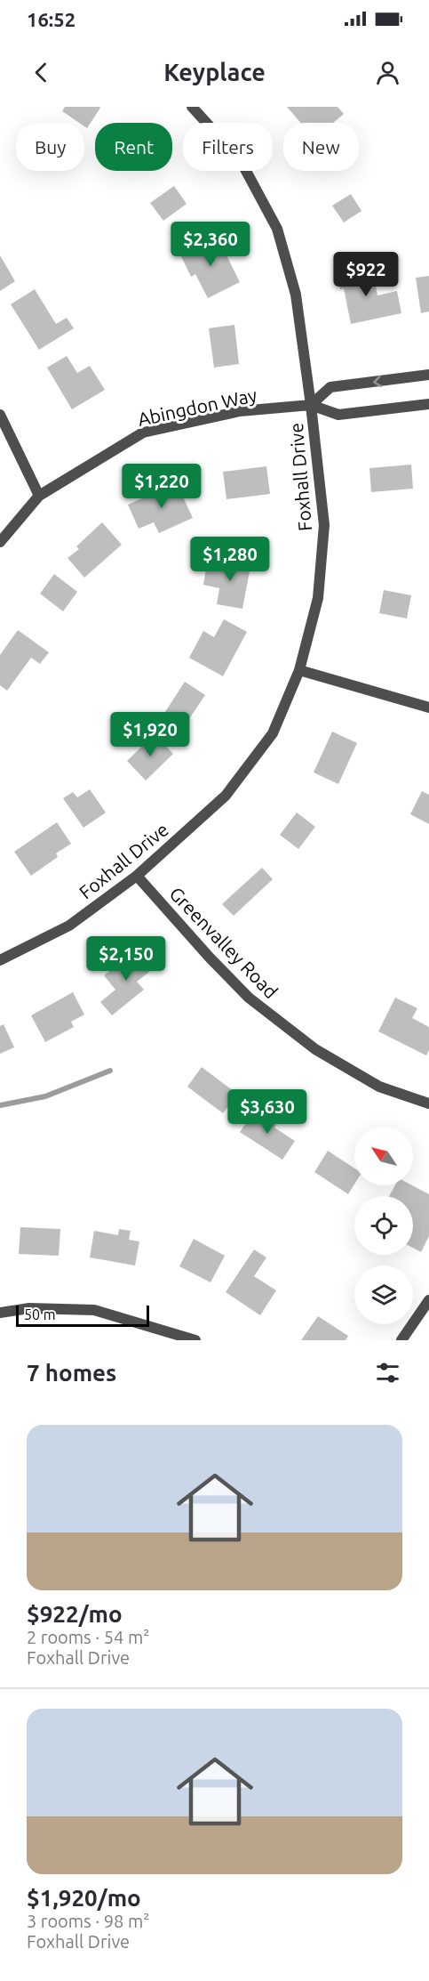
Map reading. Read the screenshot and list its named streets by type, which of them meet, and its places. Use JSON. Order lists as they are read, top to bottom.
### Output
{
  "streets": {
    "street": ["Abingdon Way", "Foxhall Drive", "Greenvalley Road"]
  },
  "crossings": [
    ["Abingdon Way", "Foxhall Drive"],
    ["Foxhall Drive", "Greenvalley Road"]
  ],
  "scale_bar": "50 m",
  "north": "top left",
  "page": {
    "status": "16:52",
    "header": "Keyplace",
    "chip": [
      "Buy",
      "Rent",
      "Filters",
      "New"
    ],
    "price": [
      "$2,360",
      "$922",
      "$1,220",
      "$1,280",
      "$1,920",
      "$2,150",
      "$3,630"
    ],
    "scale": "50 m",
    "heading": "7 homes",
    "list": [
      {
        "name": "$922/mo",
        "note": "2 rooms · 54 m² · Foxhall Drive"
      },
      {
        "name": "$1,920/mo",
        "note": "3 rooms · 98 m² · Foxhall Drive"
      }
    ]
  }
}
